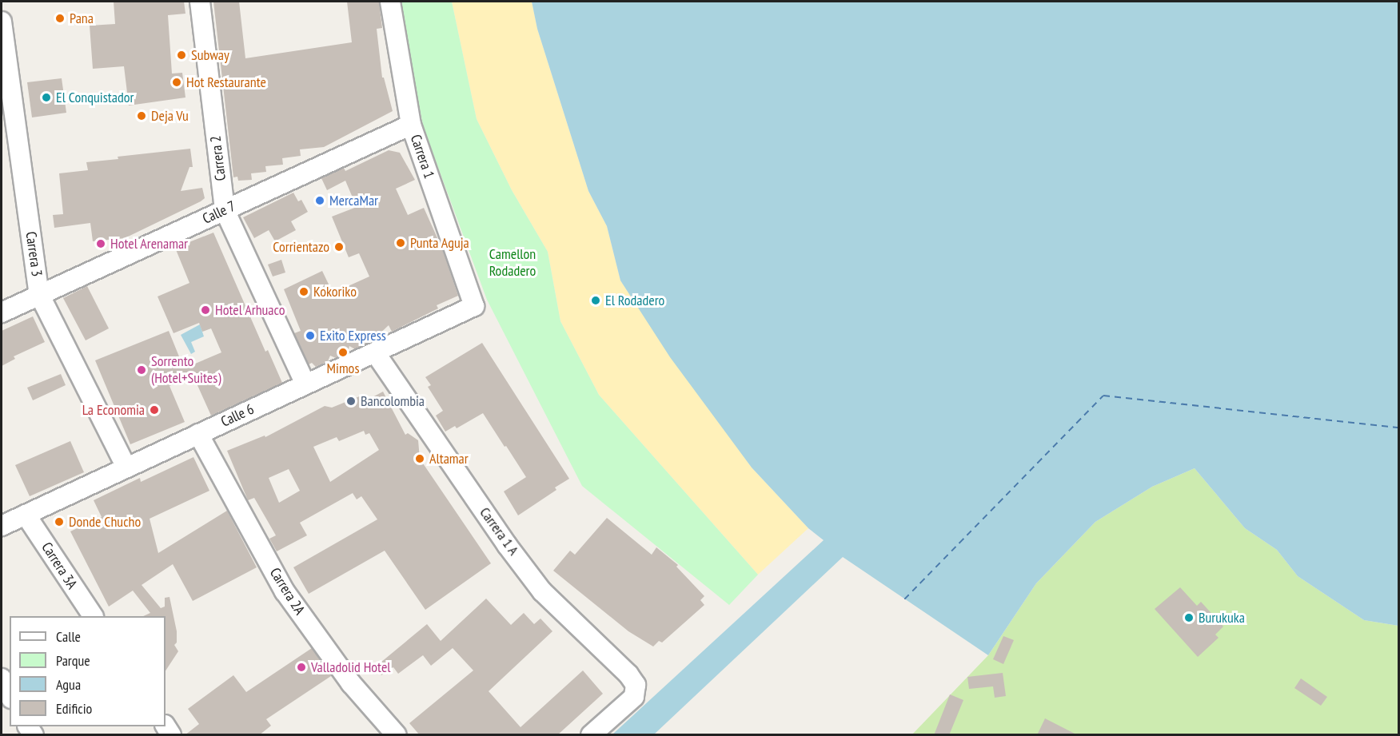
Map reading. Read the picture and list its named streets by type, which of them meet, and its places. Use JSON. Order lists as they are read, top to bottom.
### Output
{
  "streets": {
    "street": [
      "Carrera 1",
      "Carrera 2",
      "Calle 7",
      "Carrera 3",
      "Calle 6",
      "Carrera 1 A",
      "Carrera 3A",
      "Carrera 2A"
    ]
  },
  "crossings": [
    ["Carrera 1", "Calle 7"],
    ["Carrera 1", "Calle 6"],
    ["Carrera 2", "Calle 7"],
    ["Carrera 2", "Calle 6"],
    ["Calle 7", "Carrera 3"],
    ["Carrera 3", "Calle 6"],
    ["Calle 6", "Carrera 1 A"],
    ["Calle 6", "Carrera 3A"],
    ["Calle 6", "Carrera 2A"]
  ],
  "parks": ["Camellon Rodadero"],
  "places": [
    "Pana",
    "Subway",
    "Hot Restaurante",
    "El Conquistador",
    "Deja Vu",
    "MercaMar",
    "Punta Aguja",
    "Hotel Arenamar",
    "Corrientazo",
    "Kokoriko",
    "El Rodadero",
    "Hotel Arhuaco",
    "Exito Express",
    "Mimos",
    "Sorrento (Hotel+Suites)",
    "Bancolombia",
    "La Economia",
    "Altamar",
    "Donde Chucho",
    "Burukuka",
    "Valladolid Hotel"
  ],
  "legend": [
    "Calle",
    "Parque",
    "Agua",
    "Edificio"
  ]
}
